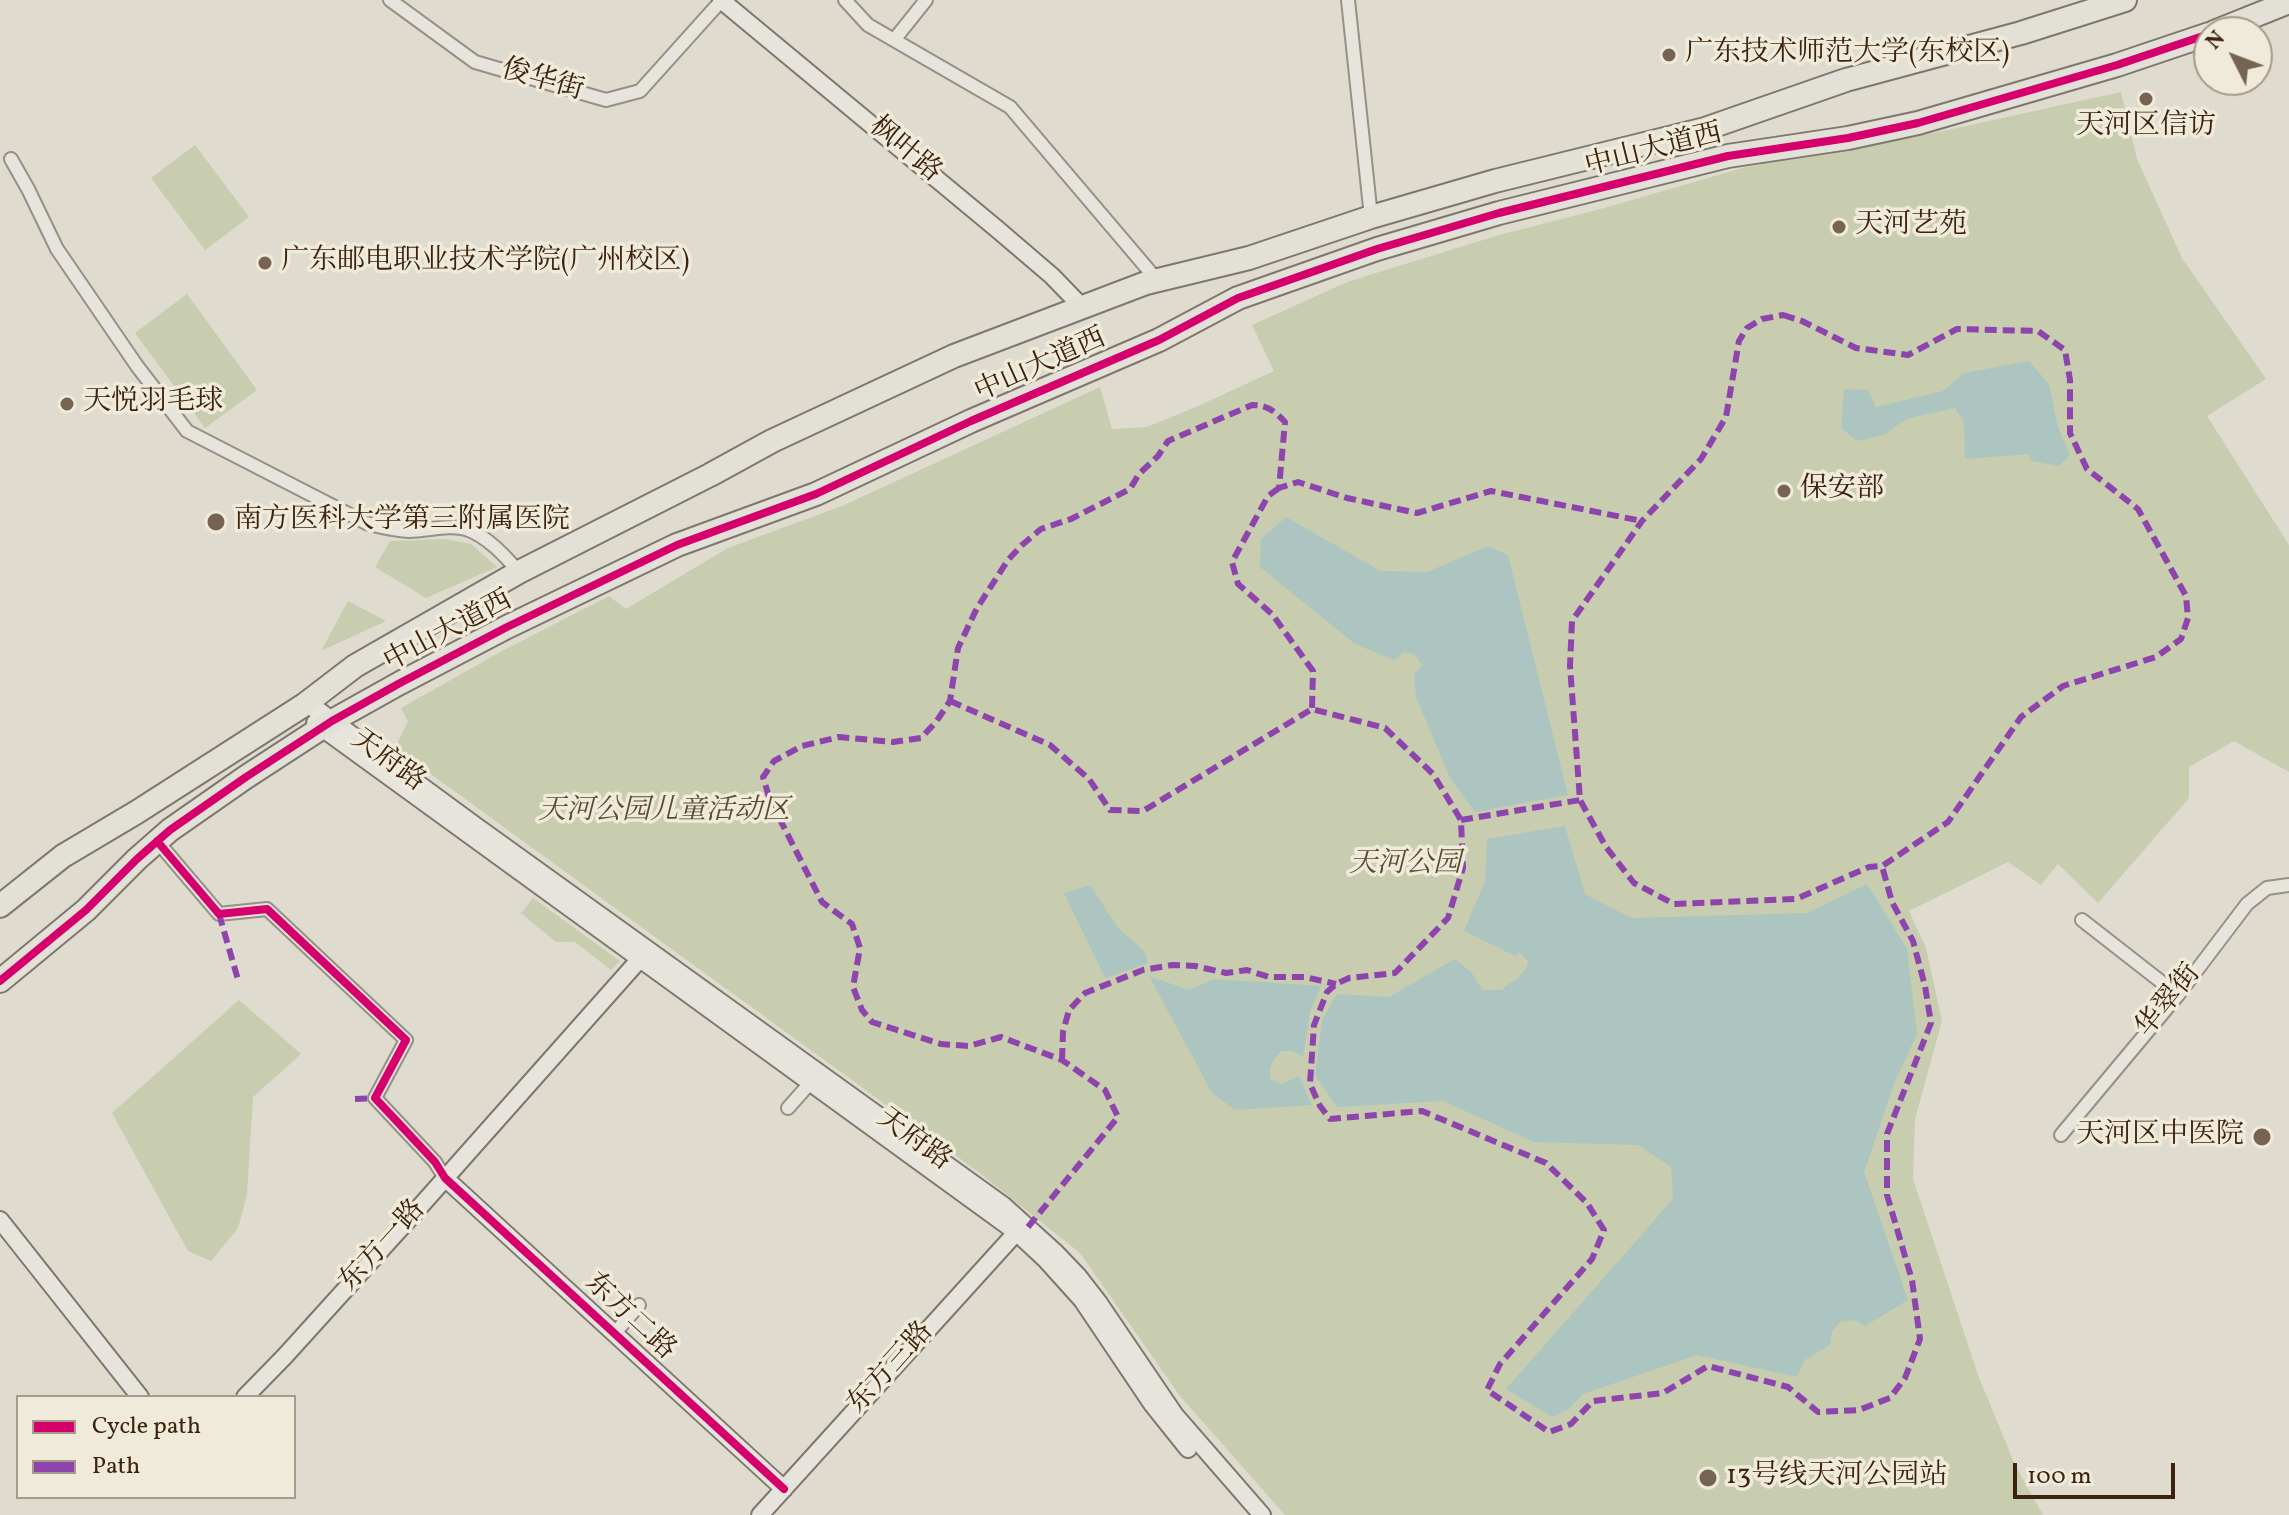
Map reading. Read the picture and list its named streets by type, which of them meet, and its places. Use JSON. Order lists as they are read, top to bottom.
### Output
{
  "streets": {
    "highway": ["中山大道西"],
    "street": [
      "俊华街",
      "枫叶路",
      "天府路",
      "华翠街",
      "东方一路",
      "东方二路",
      "东方三路"
    ]
  },
  "crossings": [
    ["俊华街", "枫叶路"],
    ["枫叶路", "中山大道西"],
    ["中山大道西", "天府路"],
    ["天府路", "东方一路"],
    ["天府路", "东方三路"],
    ["东方一路", "东方二路"],
    ["东方二路", "东方三路"]
  ],
  "parks": ["天河公园儿童活动区", "天河公园"],
  "places": [
    "广东技术师范大学(东校区)",
    "天河区信访",
    "天河艺苑",
    "广东邮电职业技术学院(广州校区)",
    "天悦羽毛球",
    "保安部",
    "南方医科大学第三附属医院",
    "天河区中医院",
    "13号线天河公园站"
  ],
  "legend": ["Cycle path", "Path"],
  "scale_bar": "100 m",
  "north": "top left"
}
